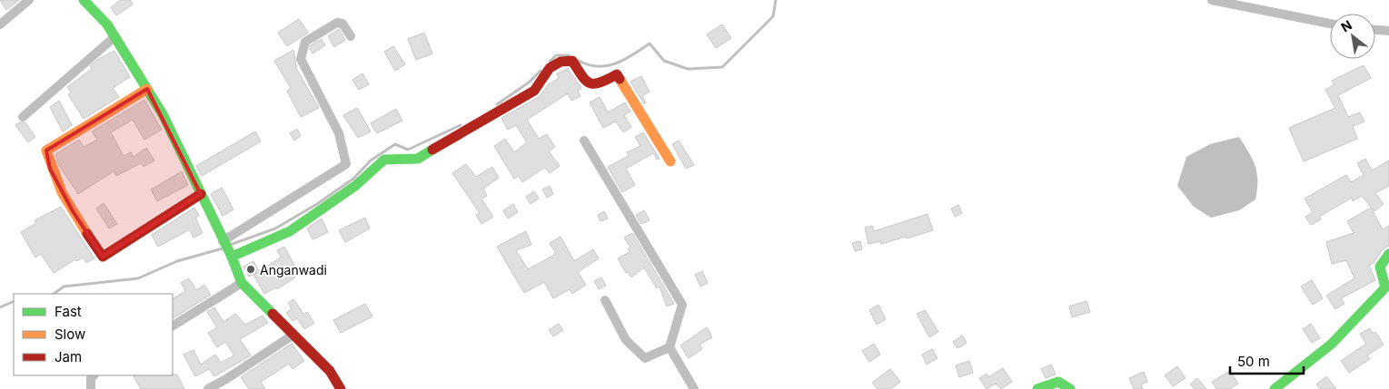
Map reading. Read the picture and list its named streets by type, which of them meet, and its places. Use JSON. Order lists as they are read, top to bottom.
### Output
{
  "places": ["Anganwadi"],
  "legend": ["Fast", "Slow", "Jam"],
  "scale_bar": "50 m",
  "north": "top left"
}
